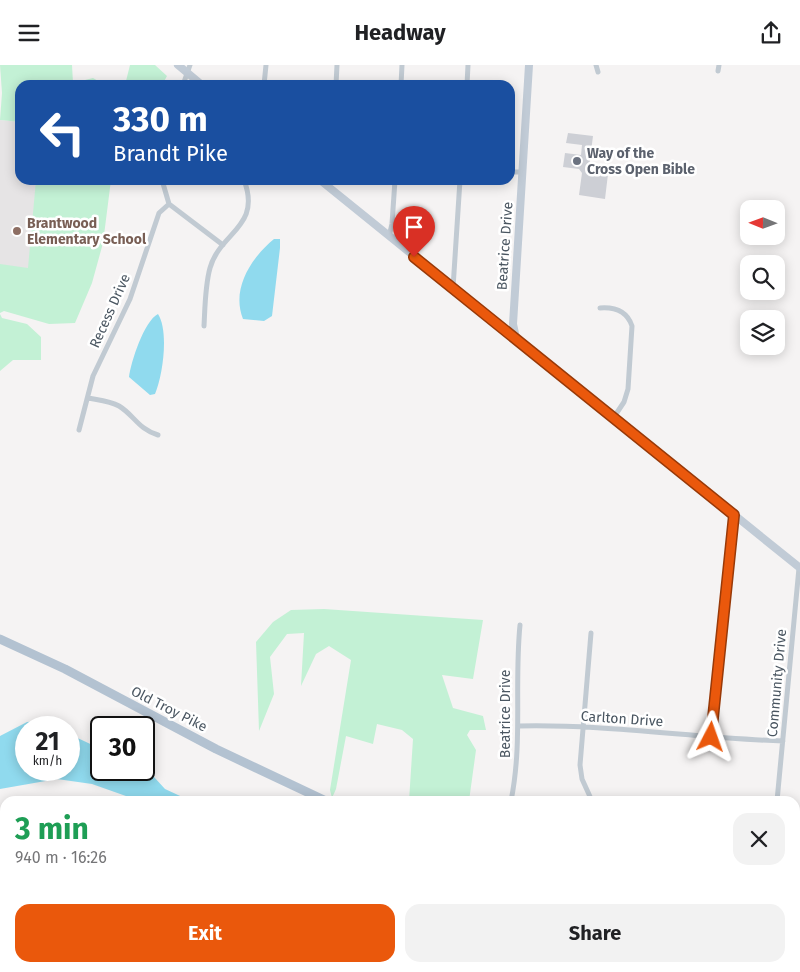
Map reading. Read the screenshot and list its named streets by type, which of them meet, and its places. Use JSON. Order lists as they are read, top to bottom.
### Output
{
  "streets": {
    "main road": ["Beatrice Drive", "Old Troy Pike"],
    "street": ["Recess Drive", "Community Drive", "Carlton Drive"]
  },
  "crossings": [
    ["Beatrice Drive", "Carlton Drive"],
    ["Community Drive", "Carlton Drive"]
  ],
  "places": ["Way of the Cross Open Bible", "Brantwood Elementary School"],
  "north": "left",
  "page": {
    "header": "Headway",
    "turn": ["330 m", "Brandt Pike"],
    "speed": "21 km/h",
    "limit": "30",
    "heading": ["3 min", "940 m · 16:26"],
    "buttons": ["Exit", "Share"]
  }
}
